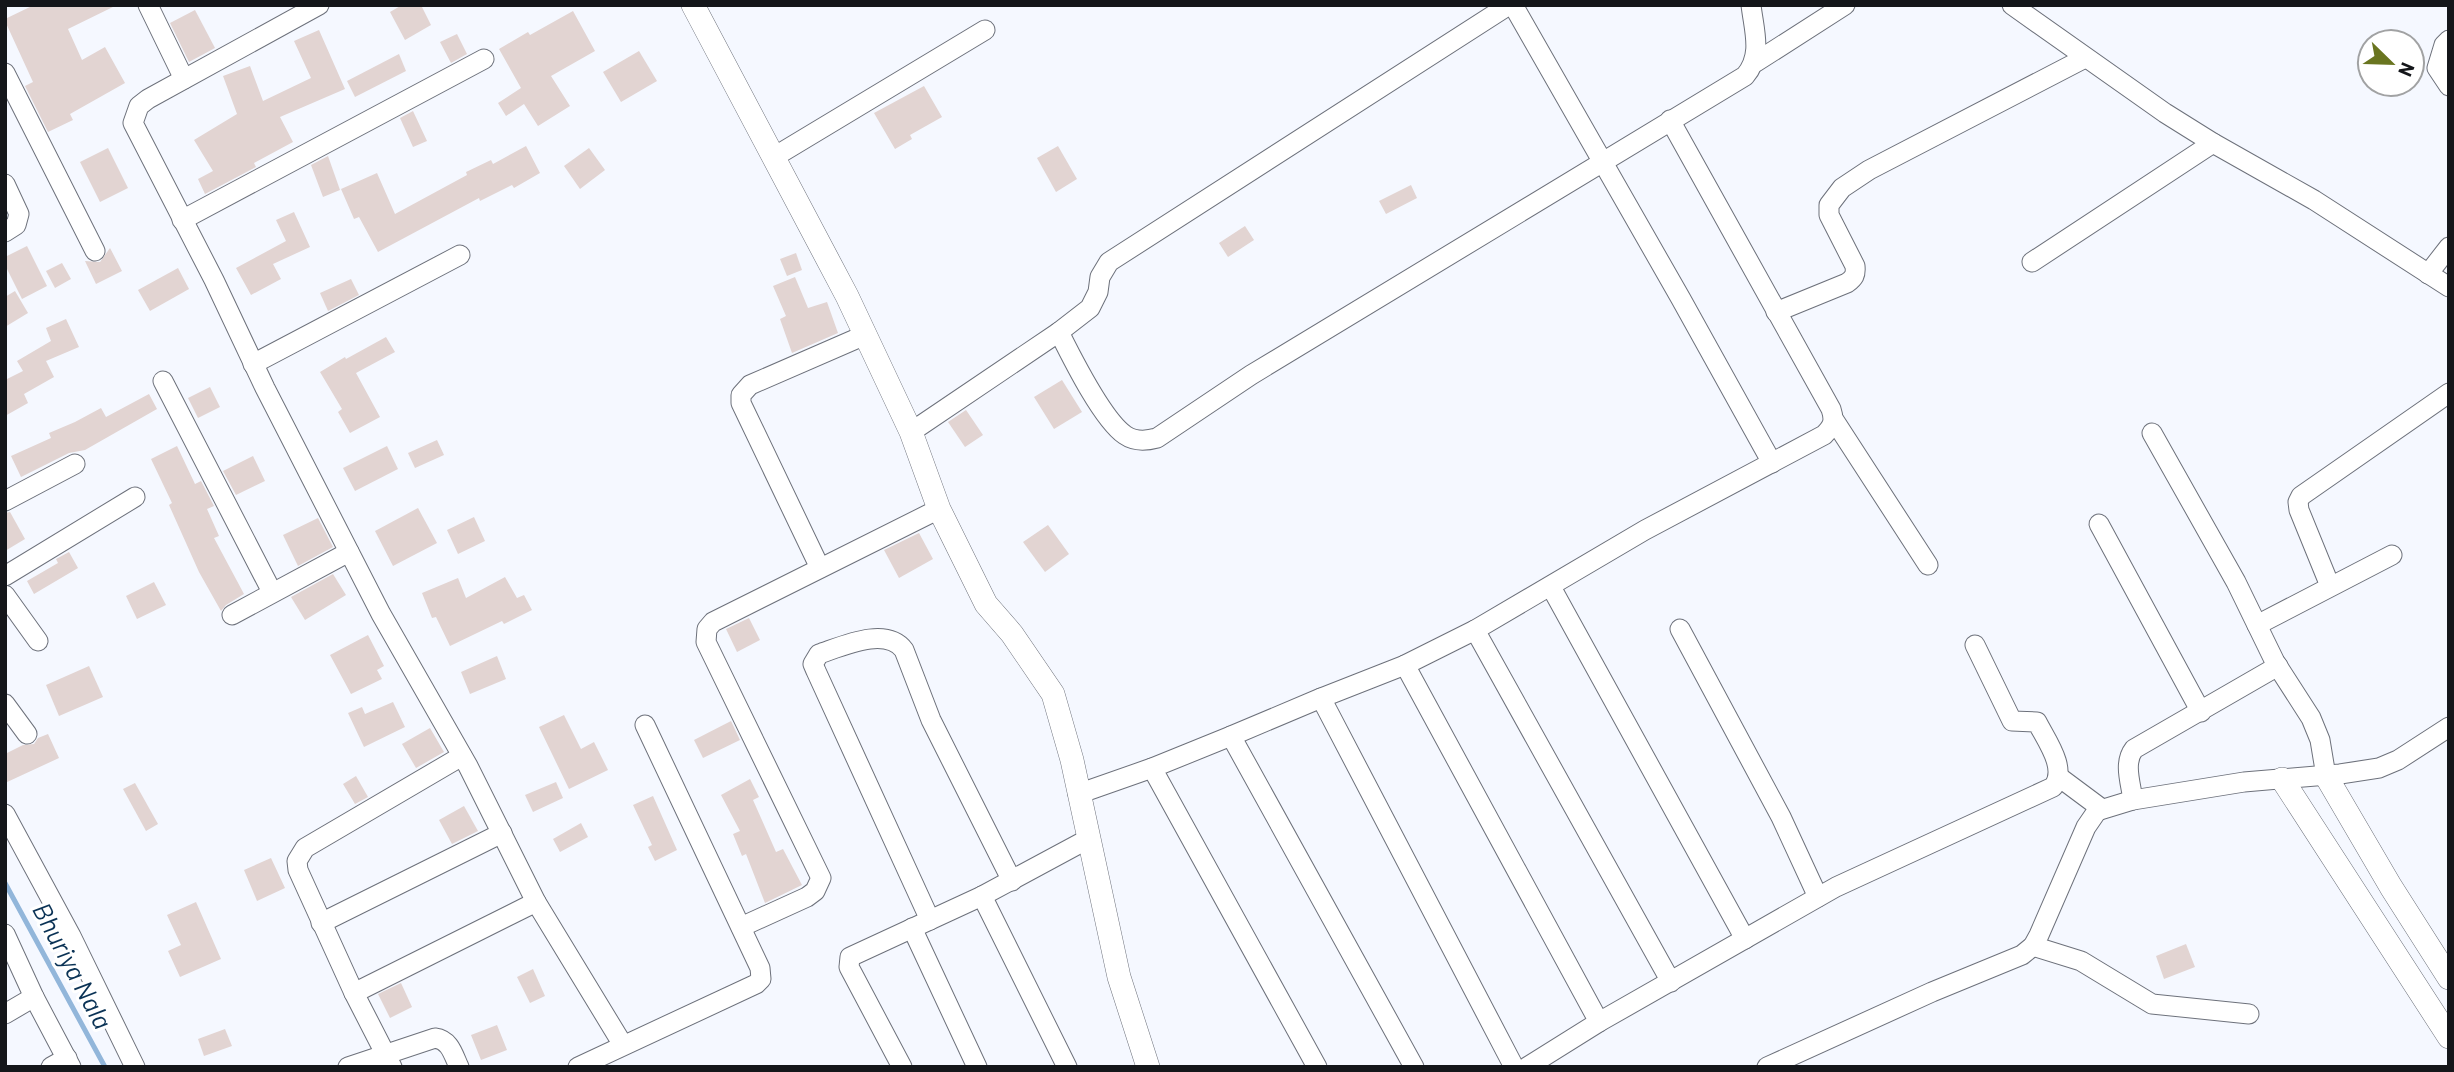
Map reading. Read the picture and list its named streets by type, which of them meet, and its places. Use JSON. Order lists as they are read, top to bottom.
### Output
{
  "water": ["Bhuriya Nala"],
  "north": "bottom right"
}
